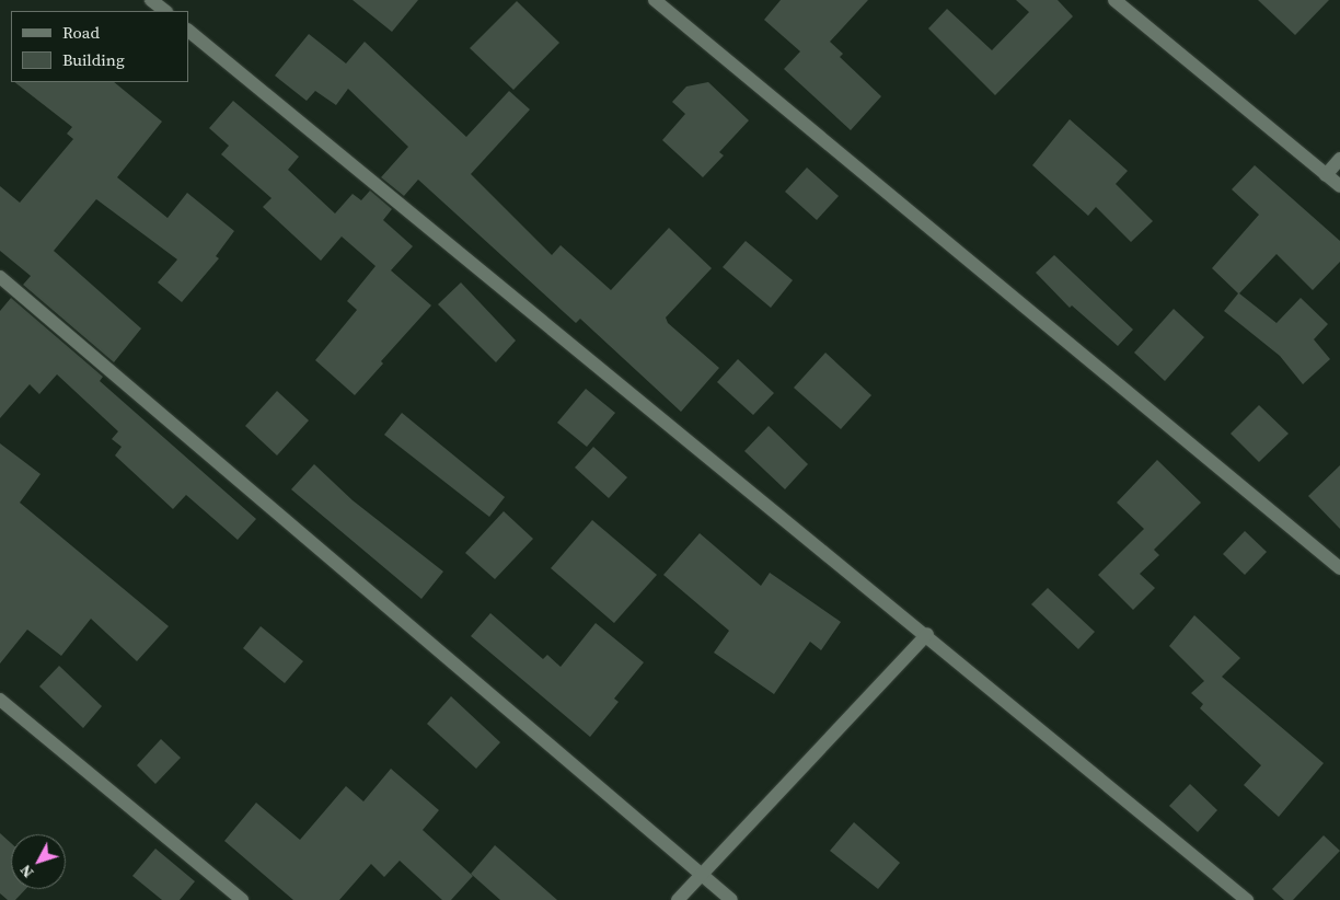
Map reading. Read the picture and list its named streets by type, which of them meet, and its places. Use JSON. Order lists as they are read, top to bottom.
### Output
{
  "legend": ["Road", "Building"],
  "north": "bottom left"
}
